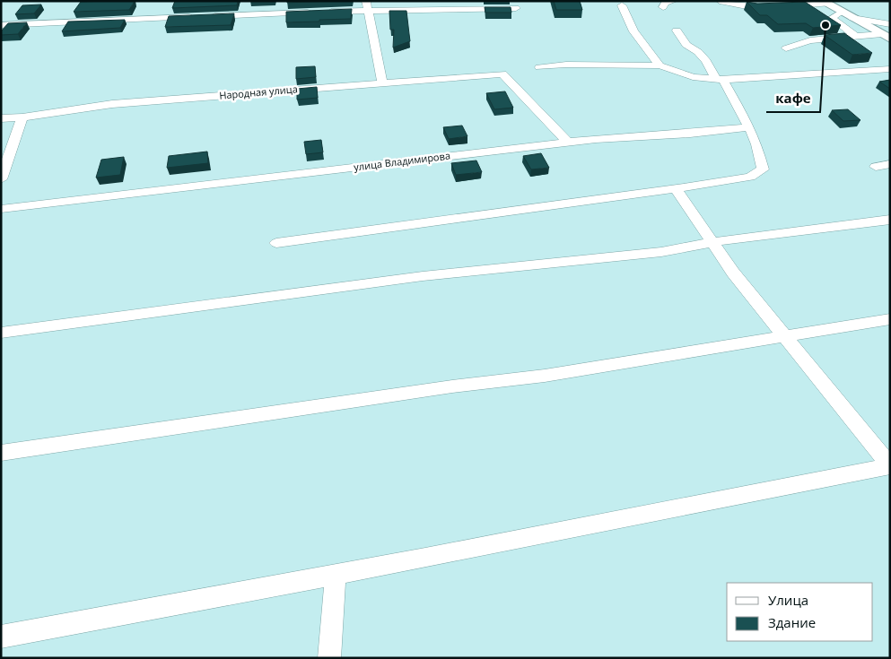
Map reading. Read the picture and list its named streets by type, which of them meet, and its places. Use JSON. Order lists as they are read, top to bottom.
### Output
{
  "streets": {
    "street": ["Народная улица", "улица Владимирова"]
  },
  "crossings": [
    ["Народная улица", "улица Владимирова"]
  ],
  "places": ["кафе"],
  "legend": ["Улица", "Здание"]
}
